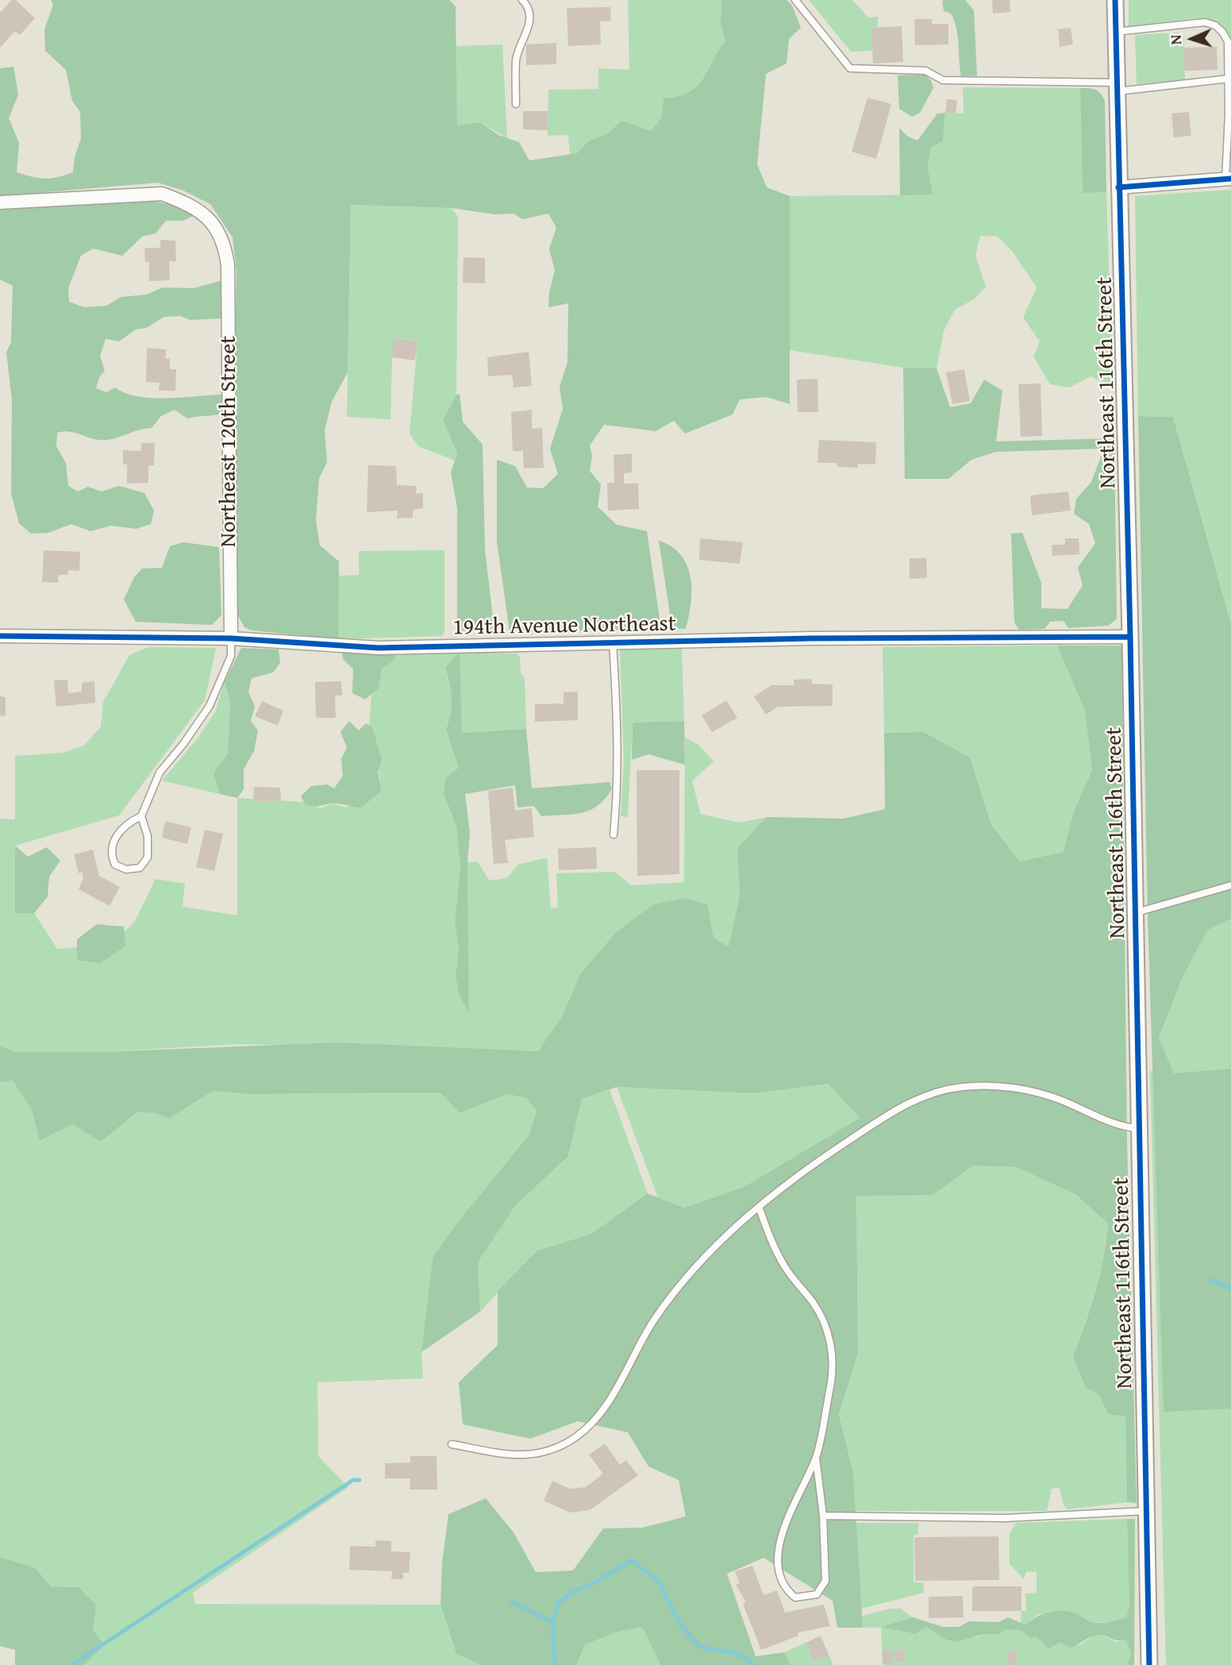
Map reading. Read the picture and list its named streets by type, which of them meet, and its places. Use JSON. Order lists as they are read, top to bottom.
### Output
{
  "streets": {
    "street": ["Northeast 116th Street", "Northeast 120th Street", "194th Avenue Northeast"]
  },
  "crossings": [
    ["Northeast 116th Street", "194th Avenue Northeast"],
    ["Northeast 120th Street", "194th Avenue Northeast"]
  ],
  "north": "left"
}
